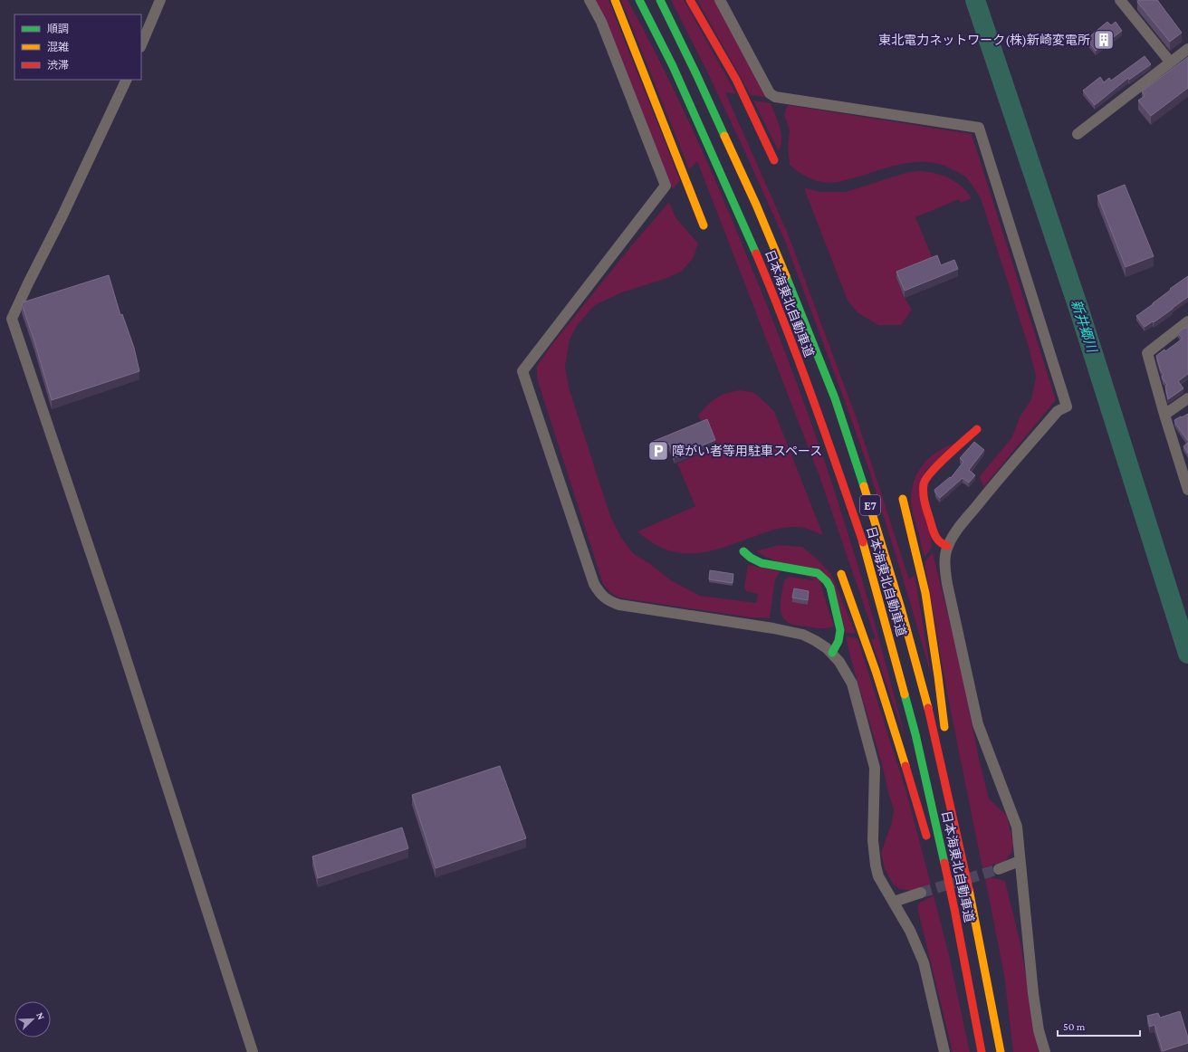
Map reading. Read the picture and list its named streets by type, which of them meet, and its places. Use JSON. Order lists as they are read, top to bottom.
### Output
{
  "streets": {
    "highway": ["日本海東北自動車道", "E7"]
  },
  "water": ["新井郷川"],
  "places": {
    "building": ["東北電力ネットワーク(株)新崎変電所"],
    "parking": ["障がい者等用駐車スペース"]
  },
  "legend": ["順調", "混雑", "渋滞"],
  "scale_bar": "50 m",
  "north": "top right"
}
